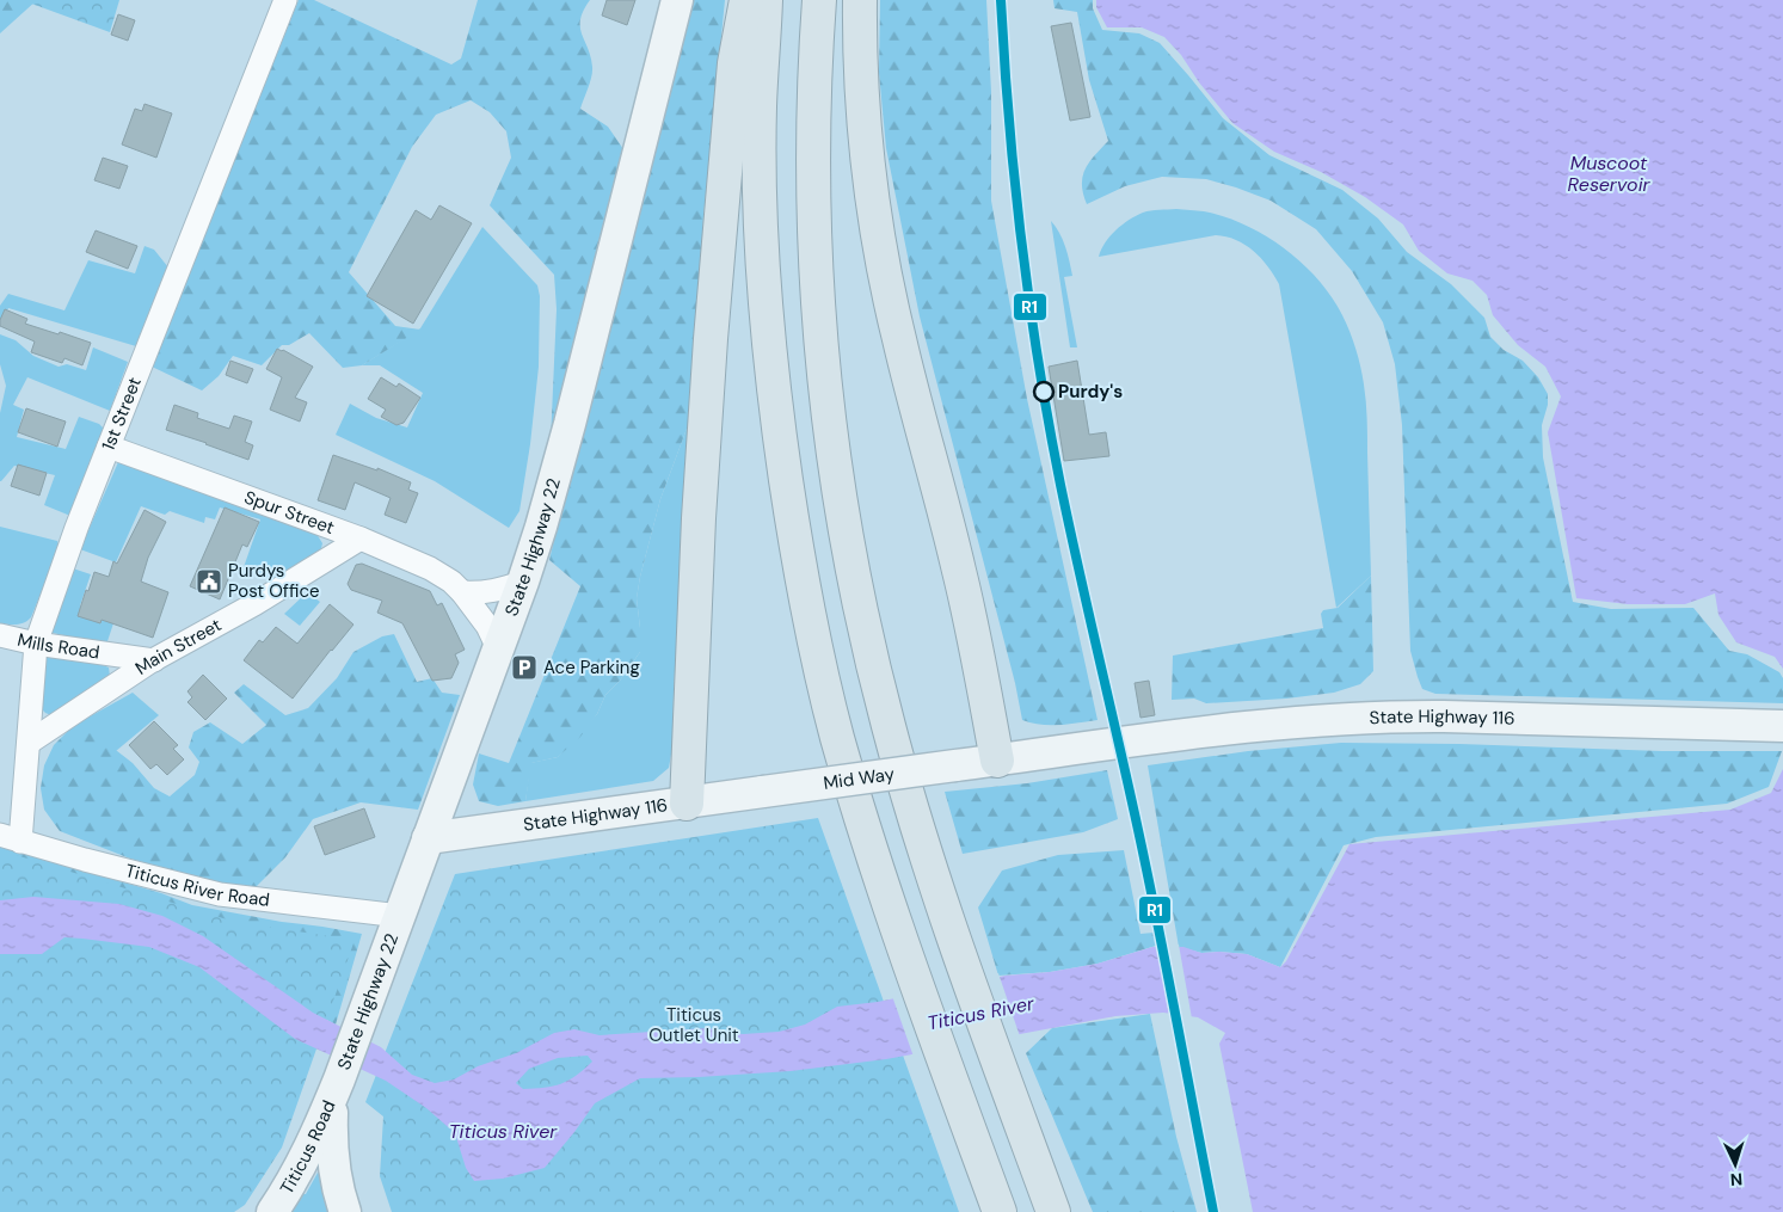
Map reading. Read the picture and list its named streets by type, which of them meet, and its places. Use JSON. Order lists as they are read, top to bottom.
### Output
{
  "streets": {
    "main road": [
      "State Highway 22",
      "State Highway 116",
      "Mid Way",
      "Titicus Road"
    ],
    "street": [
      "1st Street",
      "Spur Street",
      "Mills Road",
      "Main Street",
      "Titicus River Road"
    ]
  },
  "crossings": [
    ["1st Street", "Spur Street"],
    ["1st Street", "Mills Road"],
    ["1st Street", "Main Street"],
    ["1st Street", "Titicus River Road"],
    ["Spur Street", "State Highway 22"],
    ["Spur Street", "Main Street"],
    ["State Highway 22", "State Highway 116"],
    ["State Highway 22", "Titicus River Road"],
    ["State Highway 22", "Titicus Road"],
    ["Mills Road", "Main Street"],
    ["State Highway 116", "Mid Way"]
  ],
  "water": ["Muscoot Reservoir", "Titicus River"],
  "parks": ["Titicus Outlet Unit"],
  "places": {
    "other": ["Purdy's"],
    "public building": ["Purdys Post Office"],
    "parking": ["Ace Parking"]
  },
  "lines": ["transit line R1"],
  "north": "bottom"
}
